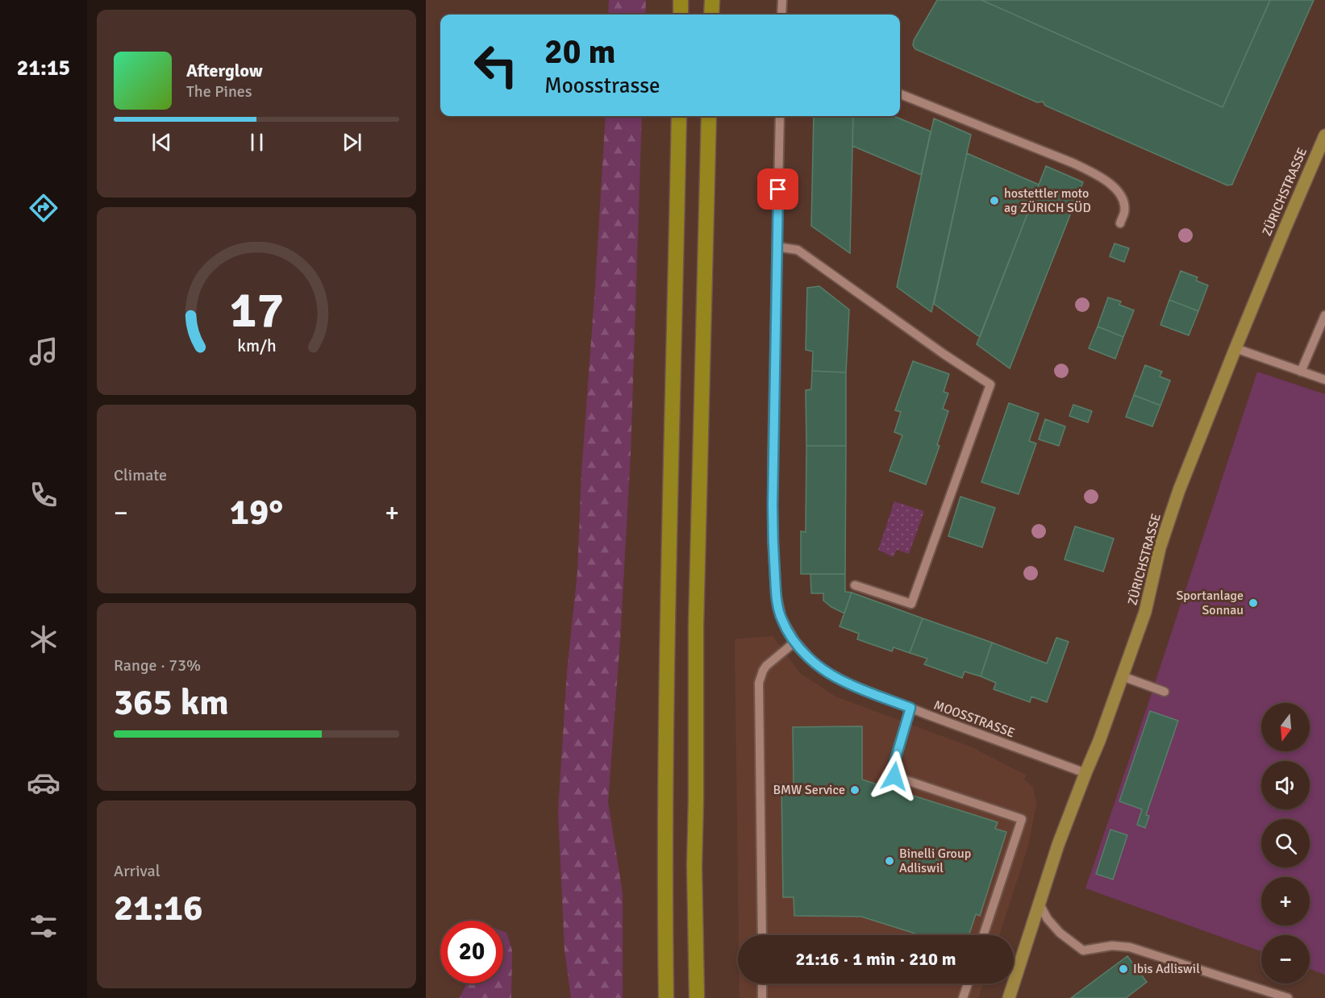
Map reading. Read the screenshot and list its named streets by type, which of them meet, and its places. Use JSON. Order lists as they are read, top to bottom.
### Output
{
  "streets": {
    "main road": ["ZÜRICHSTRASSE"],
    "street": ["MOOSSTRASSE"]
  },
  "crossings": [
    ["ZÜRICHSTRASSE", "MOOSSTRASSE"]
  ],
  "places": [
    "hostettler moto ag ZÜRICH SÜD",
    "Sportanlage Sonnau",
    "BMW Service",
    "Binelli Group Adliswil",
    "Ibis Adliswil"
  ],
  "north": "bottom",
  "page": {
    "tabs": "21:15",
    "turn": ["20 m", "Moosstrasse"],
    "song": ["Afterglow", "The Pines"],
    "tile": [
      "Climate",
      ["Range · 73%", "365 km"],
      ["Arrival", "21:16"]
    ],
    "heat": ["−", "19°", "+"],
    "map_buttons": ["+", "−"],
    "limit": "20",
    "trip": "21:16 · 1 min · 210 m",
    "gauge": ["17", "km/h"]
  }
}
